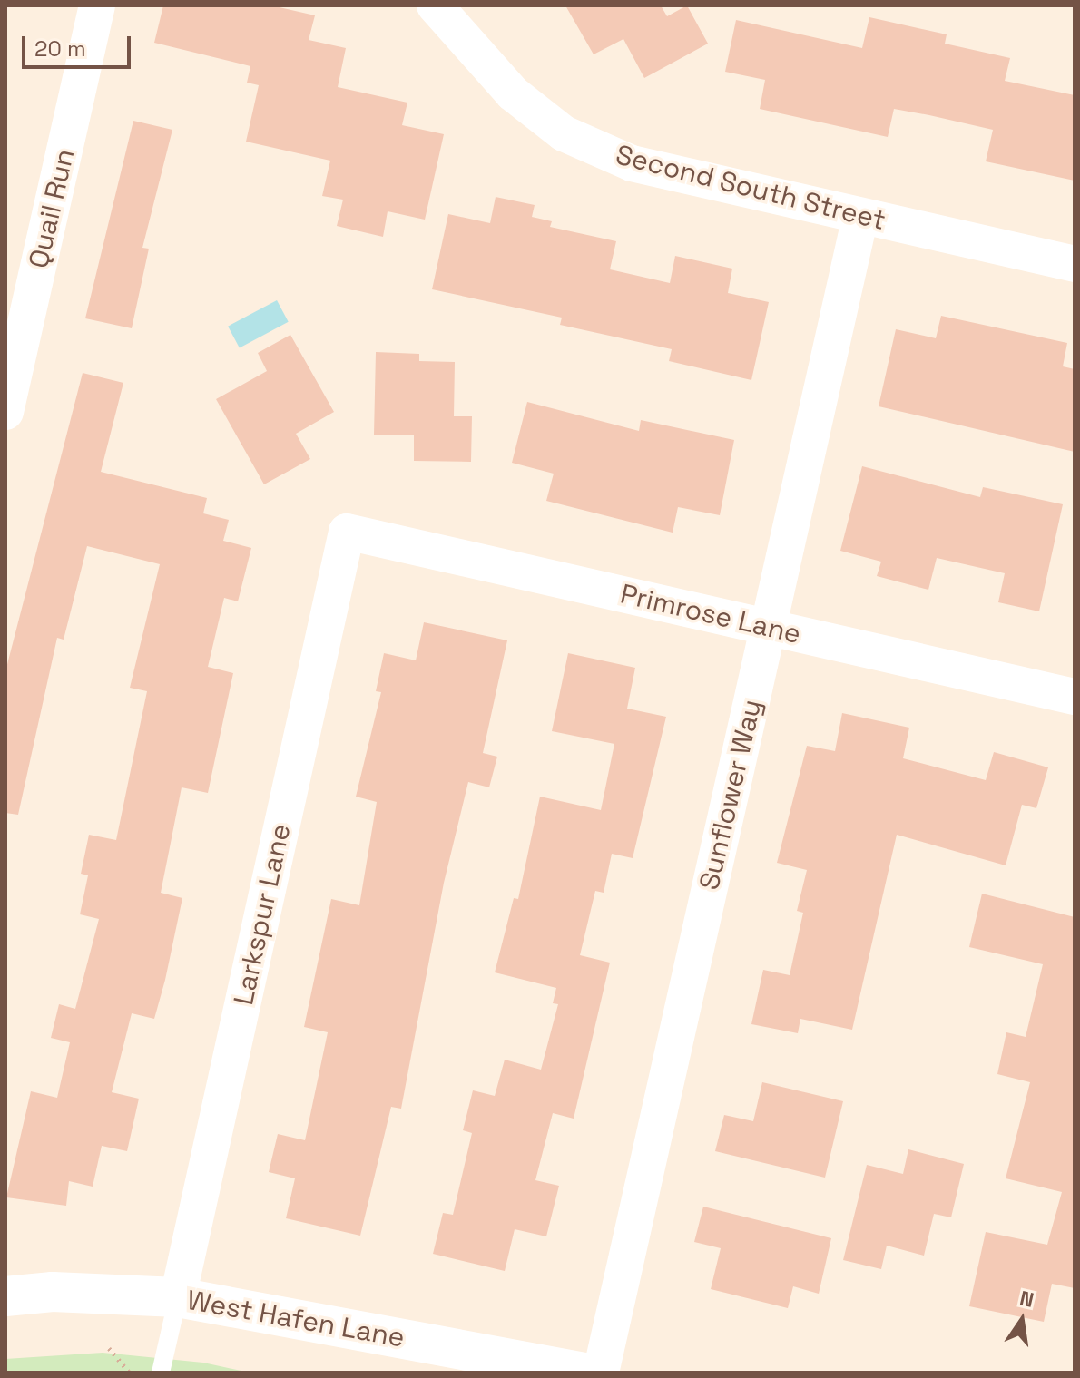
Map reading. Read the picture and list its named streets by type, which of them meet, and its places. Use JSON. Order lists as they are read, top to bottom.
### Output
{
  "streets": {
    "main road": ["West Hafen Lane"],
    "street": [
      "Second South Street",
      "Quail Run",
      "Primrose Lane",
      "Sunflower Way",
      "Larkspur Lane"
    ]
  },
  "crossings": [
    ["Second South Street", "Sunflower Way"],
    ["Primrose Lane", "Sunflower Way"],
    ["Primrose Lane", "Larkspur Lane"],
    ["Larkspur Lane", "West Hafen Lane"]
  ],
  "scale_bar": "20 m",
  "north": "top"
}
